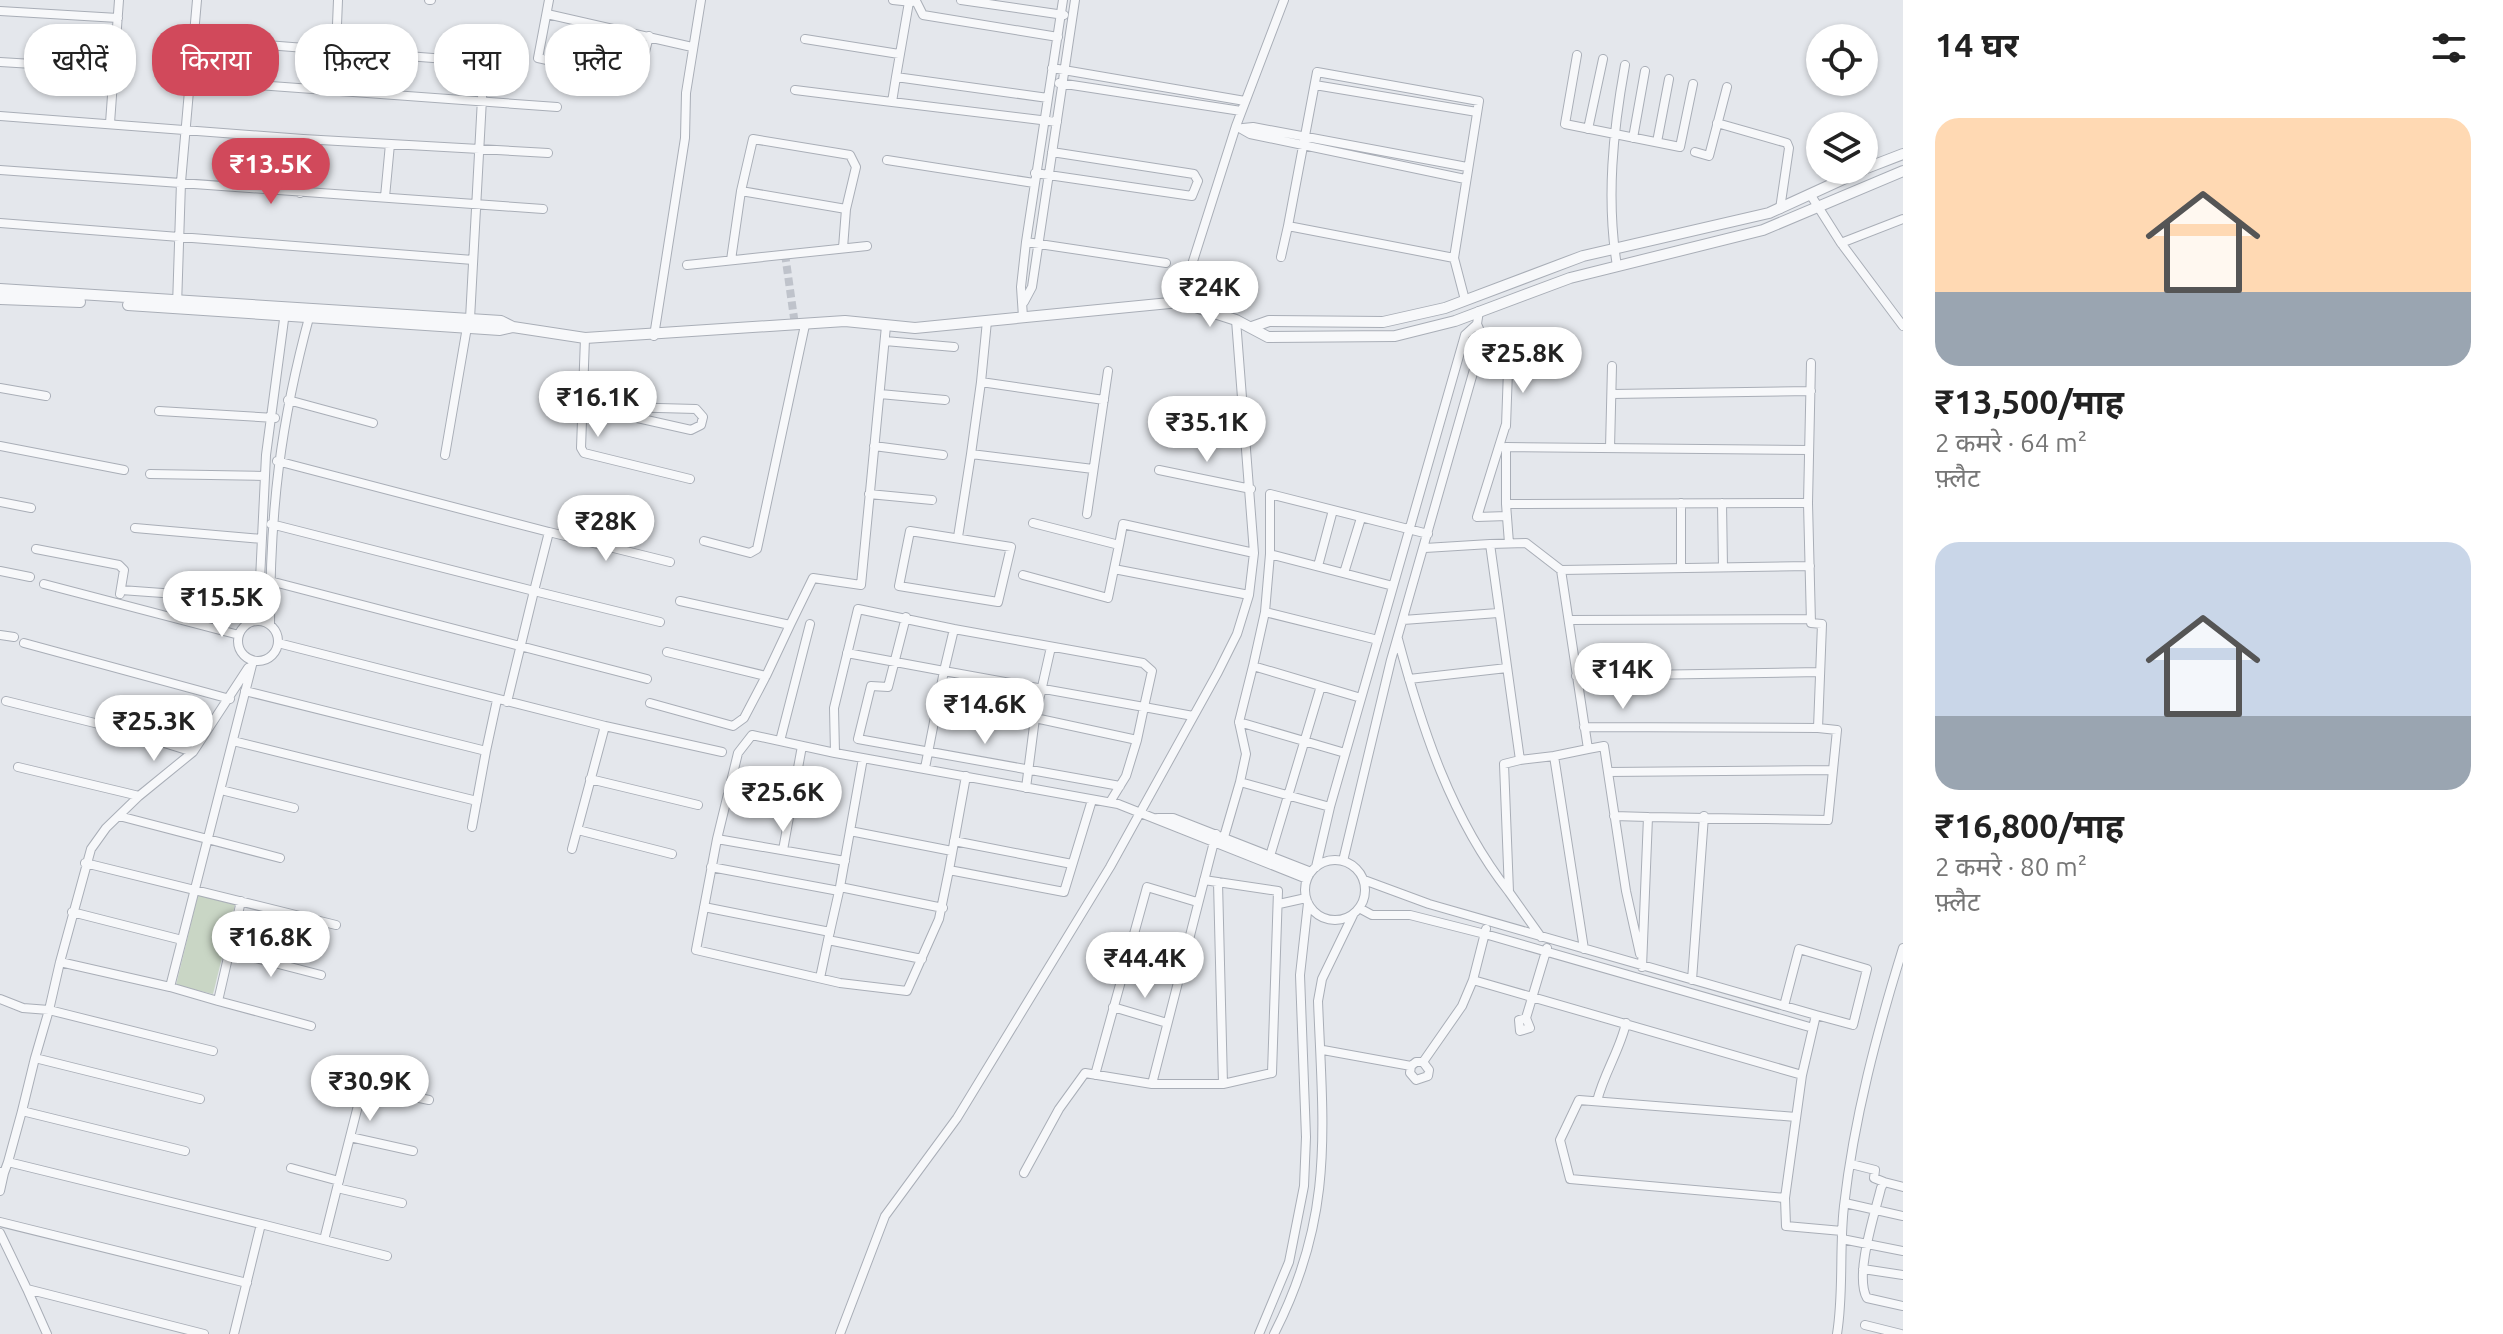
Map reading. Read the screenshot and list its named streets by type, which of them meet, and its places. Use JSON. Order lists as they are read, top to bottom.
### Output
{
  "page": {
    "heading": "14 घर",
    "chip": [
      "खरीदें",
      "किराया",
      "फ़िल्टर",
      "नया",
      "फ़्लैट"
    ],
    "list": [
      {
        "name": "₹13,500/माह",
        "note": "2 कमरे · 64 m² · फ़्लैट"
      },
      {
        "name": "₹16,800/माह",
        "note": "2 कमरे · 80 m² · फ़्लैट"
      }
    ],
    "price": [
      "₹13.5K",
      "₹24K",
      "₹25.8K",
      "₹16.1K",
      "₹35.1K",
      "₹28K",
      "₹15.5K",
      "₹14K",
      "₹14.6K",
      "₹25.3K",
      "₹25.6K",
      "₹16.8K",
      "₹44.4K",
      "₹30.9K"
    ]
  }
}
